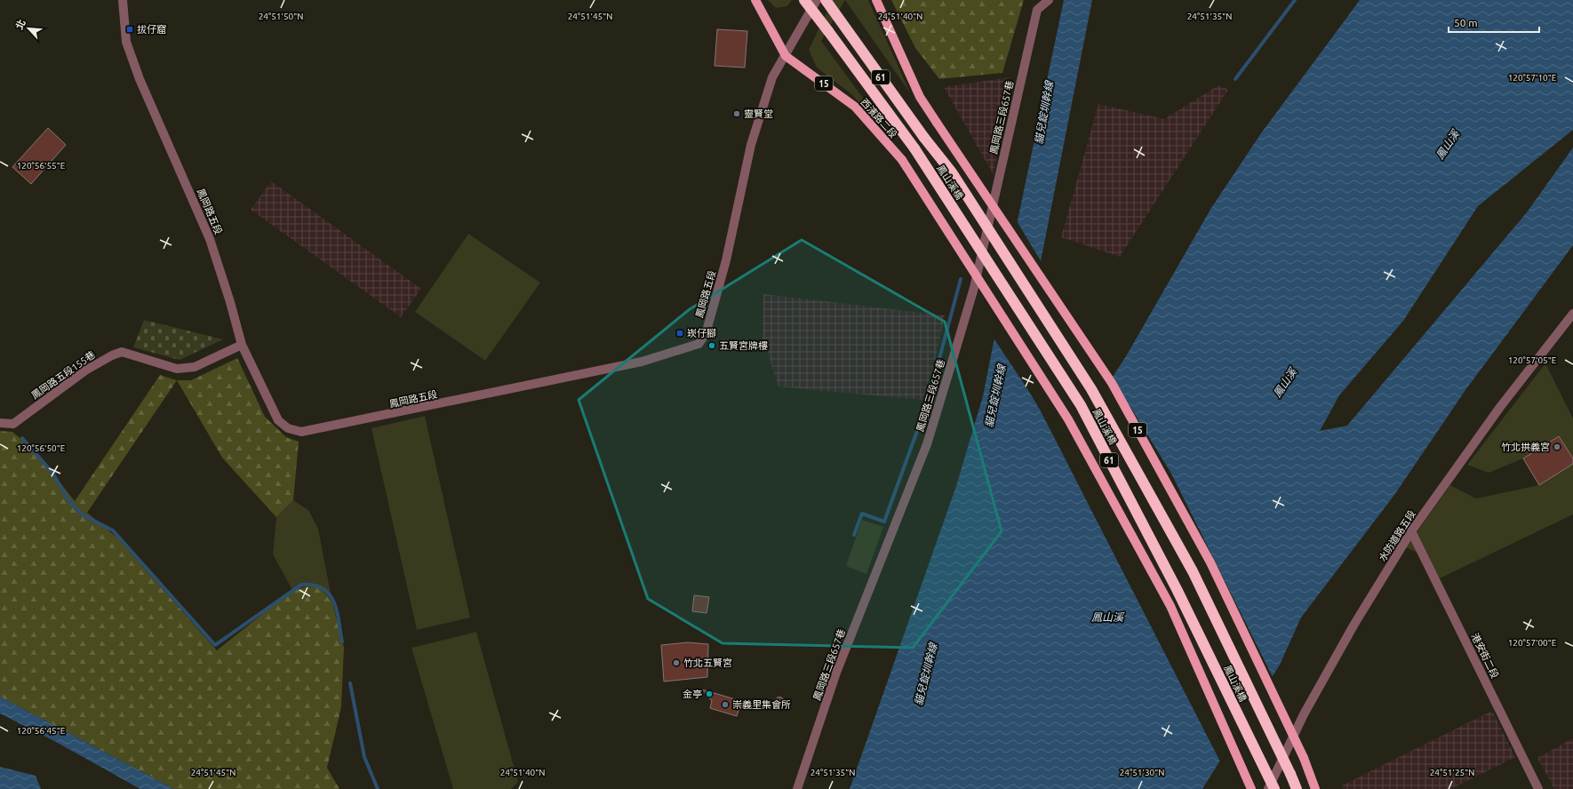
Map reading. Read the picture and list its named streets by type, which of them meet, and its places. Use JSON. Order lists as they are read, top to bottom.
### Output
{
  "streets": {
    "highway": ["61", "鳳山溪橋"],
    "main road": ["15", "西濱路二段"],
    "street": [
      "鳳岡路三段657巷",
      "鳳岡路五段",
      "鳳岡路五段155巷",
      "水防道路五段",
      "港安街二段"
    ]
  },
  "crossings": [
    ["西濱路二段", "鳳岡路五段"],
    ["鳳岡路五段", "鳳岡路五段155巷"],
    ["水防道路五段", "港安街二段"]
  ],
  "water": ["貓兒錠圳幹線", "鳳山溪"],
  "places": {
    "transit": ["拔仔窟", "崁仔腳"],
    "other": [
      "靈賢堂",
      "五賢宮牌樓",
      "竹北拱義宮",
      "竹北五賢宮",
      "金亭",
      "崇義里集會所"
    ]
  },
  "scale_bar": "50 m",
  "north": "top left",
  "coordinates": [
    "24°51'50\"N",
    "24°51'45\"N",
    "24°51'40\"N",
    "24°51'35\"N",
    "120°57'10\"E",
    "120°56'55\"E",
    "120°57'05\"E",
    "120°56'50\"E",
    "120°57'00\"E",
    "120°56'45\"E",
    "24°51'30\"N",
    "24°51'25\"N"
  ]
}
